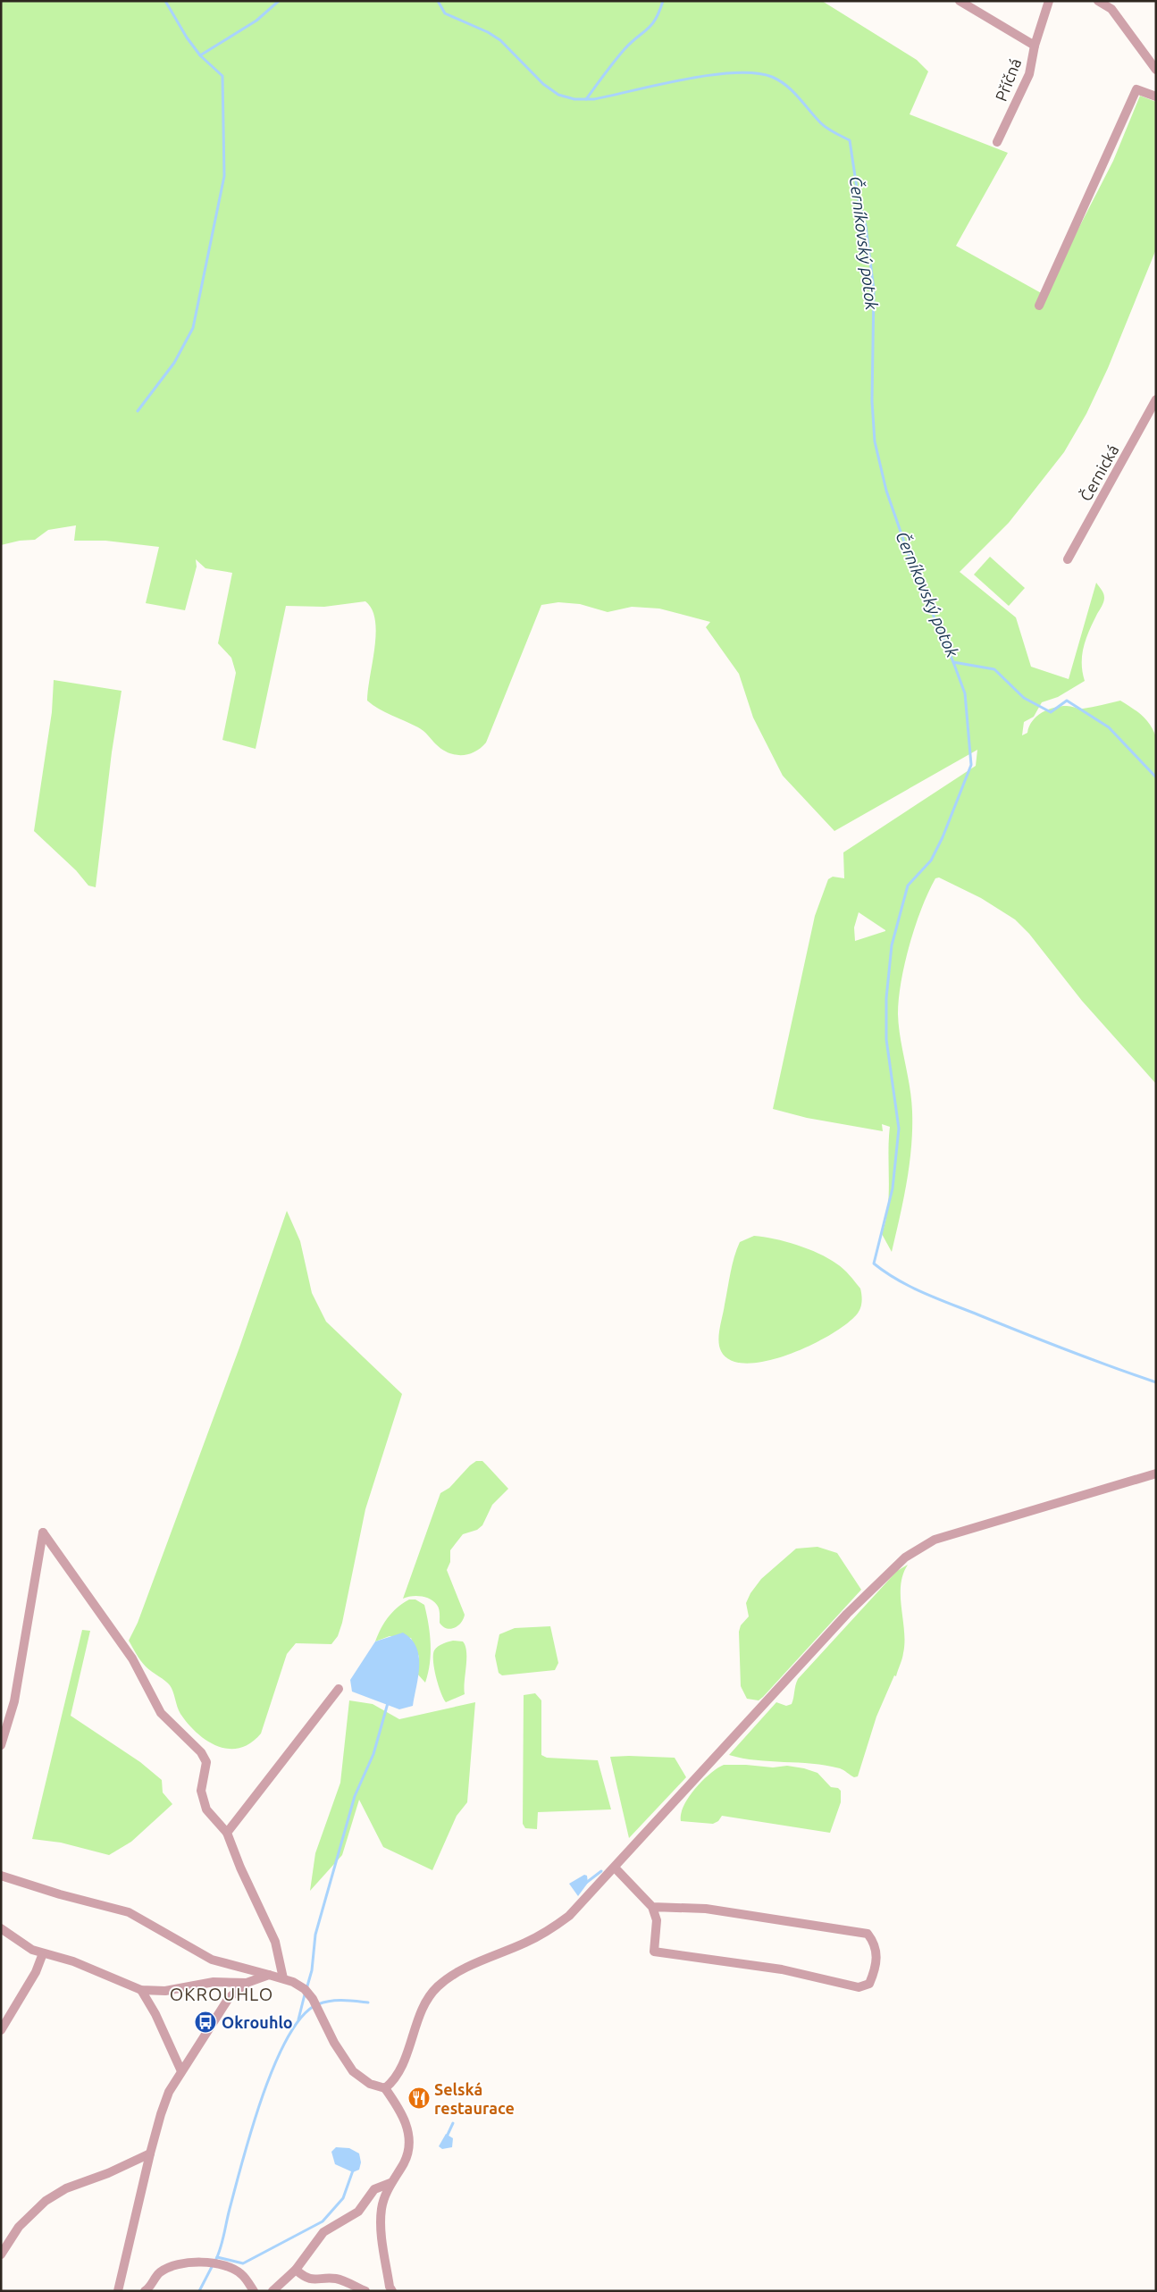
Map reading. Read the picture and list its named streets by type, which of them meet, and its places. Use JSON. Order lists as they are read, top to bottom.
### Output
{
  "streets": {
    "street": ["Příčná", "Černická"]
  },
  "districts": ["OKROUHLO"],
  "water": ["Černíkovský potok"],
  "places": {
    "bus stop": ["Okrouhlo"],
    "restaurant": ["Selská restaurace"]
  }
}
